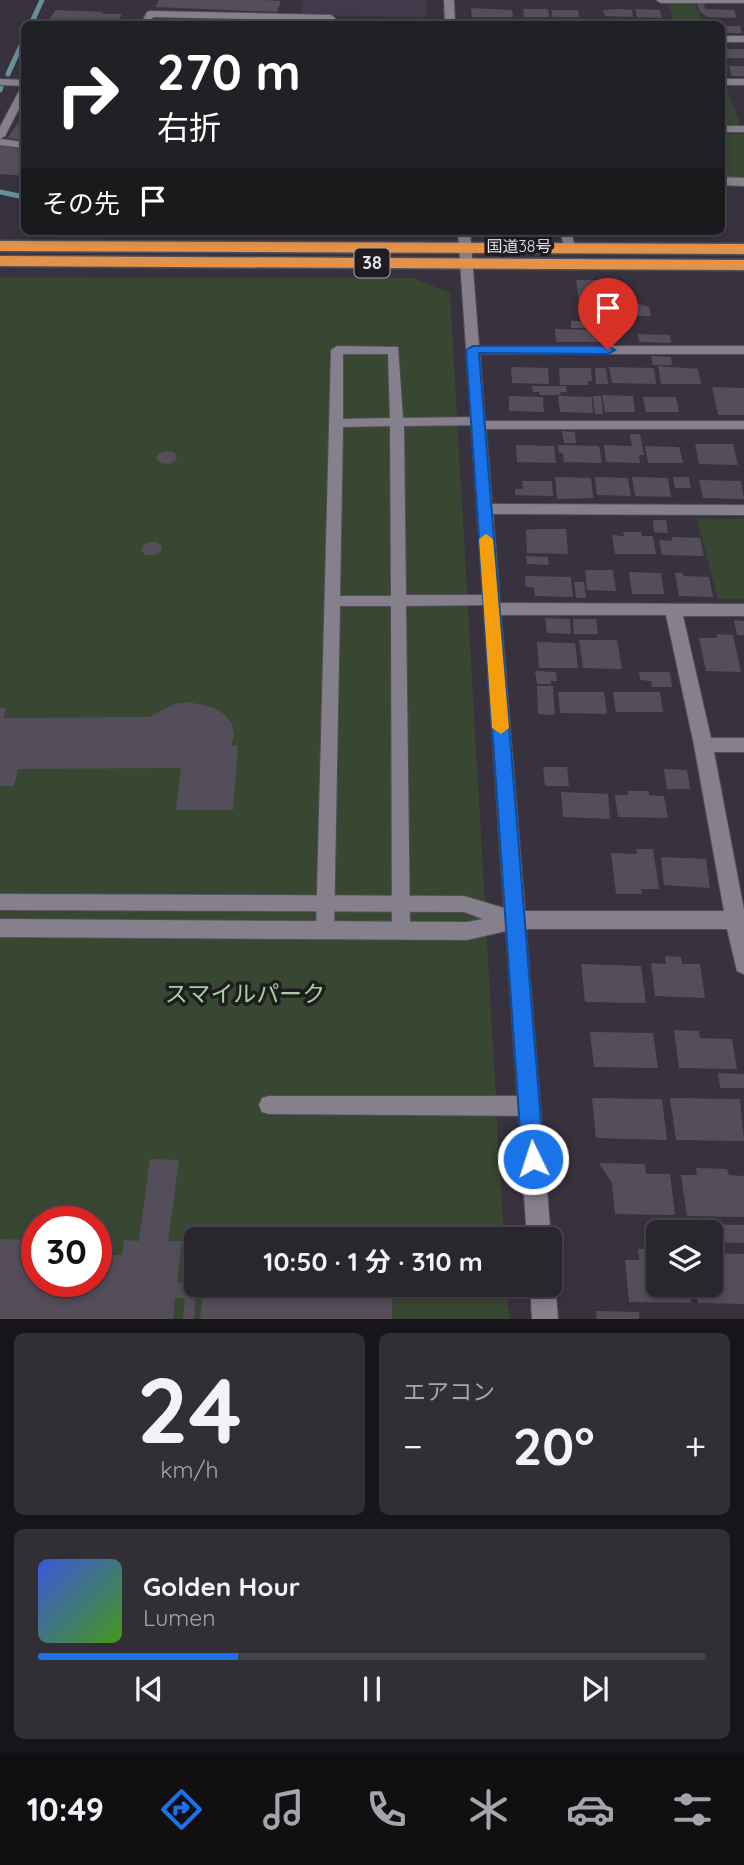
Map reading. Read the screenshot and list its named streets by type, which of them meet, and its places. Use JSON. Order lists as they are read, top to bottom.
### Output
{
  "streets": {
    "highway": ["国道38号", "38"]
  },
  "parks": ["スマイルパーク"],
  "page": {
    "turn": ["270 m", "右折"],
    "then": "その先",
    "limit": "30",
    "trip": "10:50 · 1 分 · 310 m",
    "tile": [
      ["24", "km/h"],
      "エアコン"
    ],
    "heat": ["−", "20°", "+"],
    "song": ["Golden Hour", "Lumen"],
    "tabs": "10:49"
  }
}
